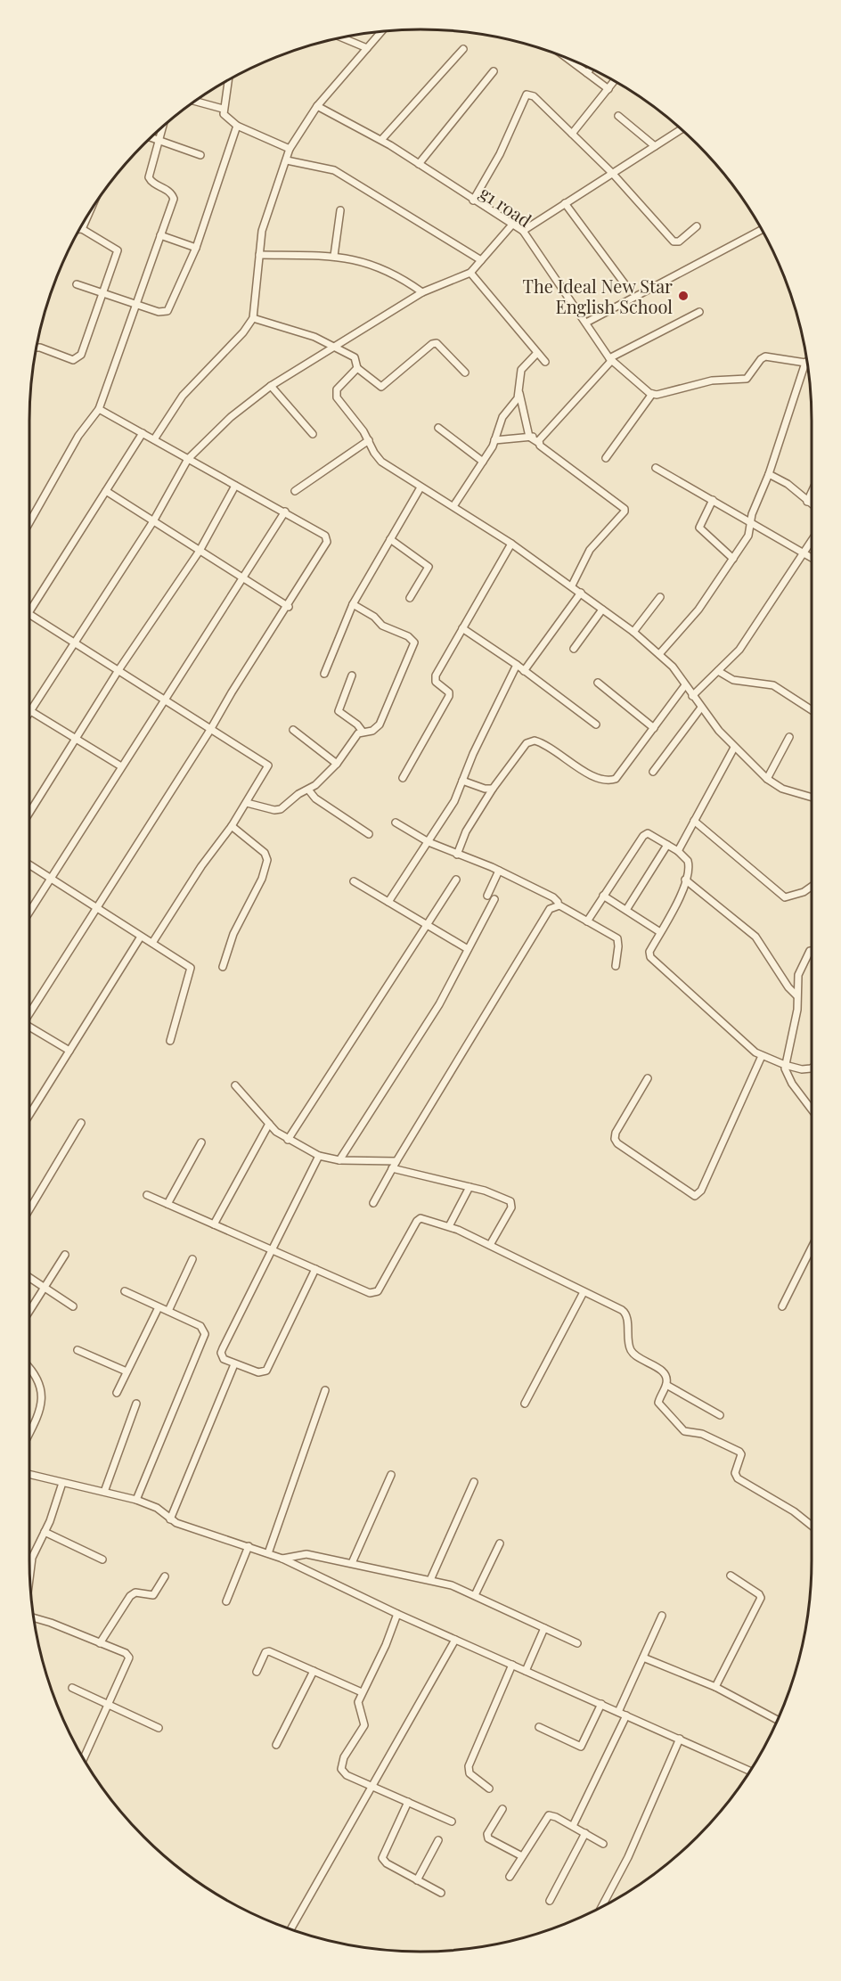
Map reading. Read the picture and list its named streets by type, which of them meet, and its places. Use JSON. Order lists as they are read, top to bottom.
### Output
{
  "streets": {
    "street": ["g1 road"]
  },
  "places": ["The Ideal New Star English School"]
}
